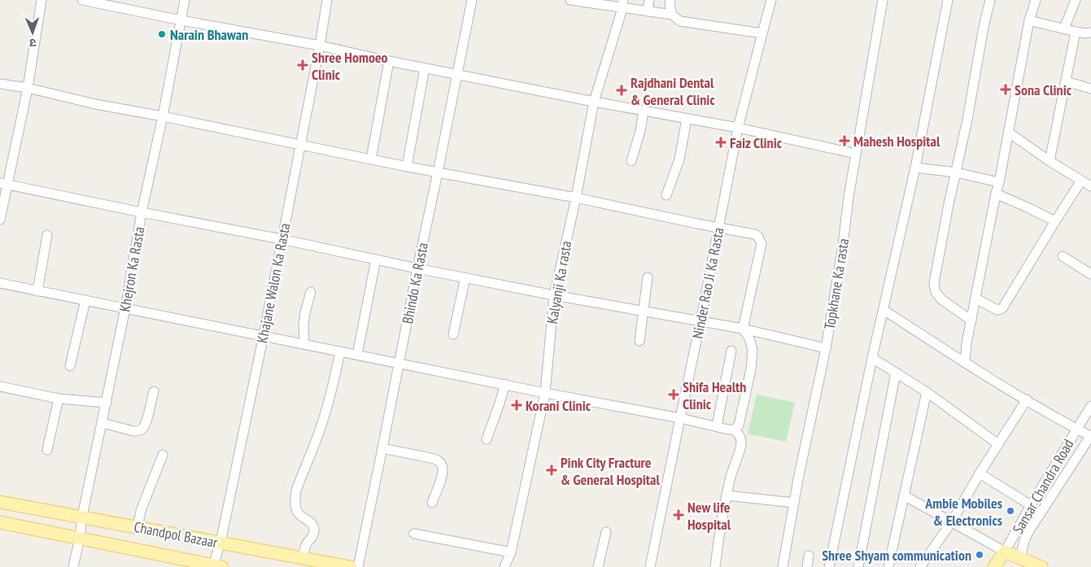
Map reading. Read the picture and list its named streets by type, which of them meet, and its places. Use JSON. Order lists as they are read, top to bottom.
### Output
{
  "streets": {
    "main road": ["Sansar Chandra Road", "Chandpol Bazaar"],
    "street": [
      "Khejron Ka Rasta",
      "Kalyanji Ka rasta",
      "Khajane Walon Ka Rasta",
      "Bhindo Ka Rasta",
      "Ninder Rao Ji Ka Rasta",
      "Topkhane Ka rasta"
    ]
  },
  "crossings": [
    ["Khejron Ka Rasta", "Chandpol Bazaar"],
    ["Khajane Walon Ka Rasta", "Chandpol Bazaar"]
  ],
  "places": {
    "other": ["Narain Bhawan", "Ambie Mobiles & Electronics", "Shree Shyam communication"],
    "health": [
      "Shree Homoeo Clinic",
      "Sona Clinic",
      "Rajdhani Dental & General Clinic",
      "Mahesh Hospital",
      "Faiz Clinic",
      "Shifa Health Clinic",
      "Korani Clinic",
      "Pink City Fracture & General Hospital",
      "New life Hospital"
    ]
  },
  "north": "bottom"
}
